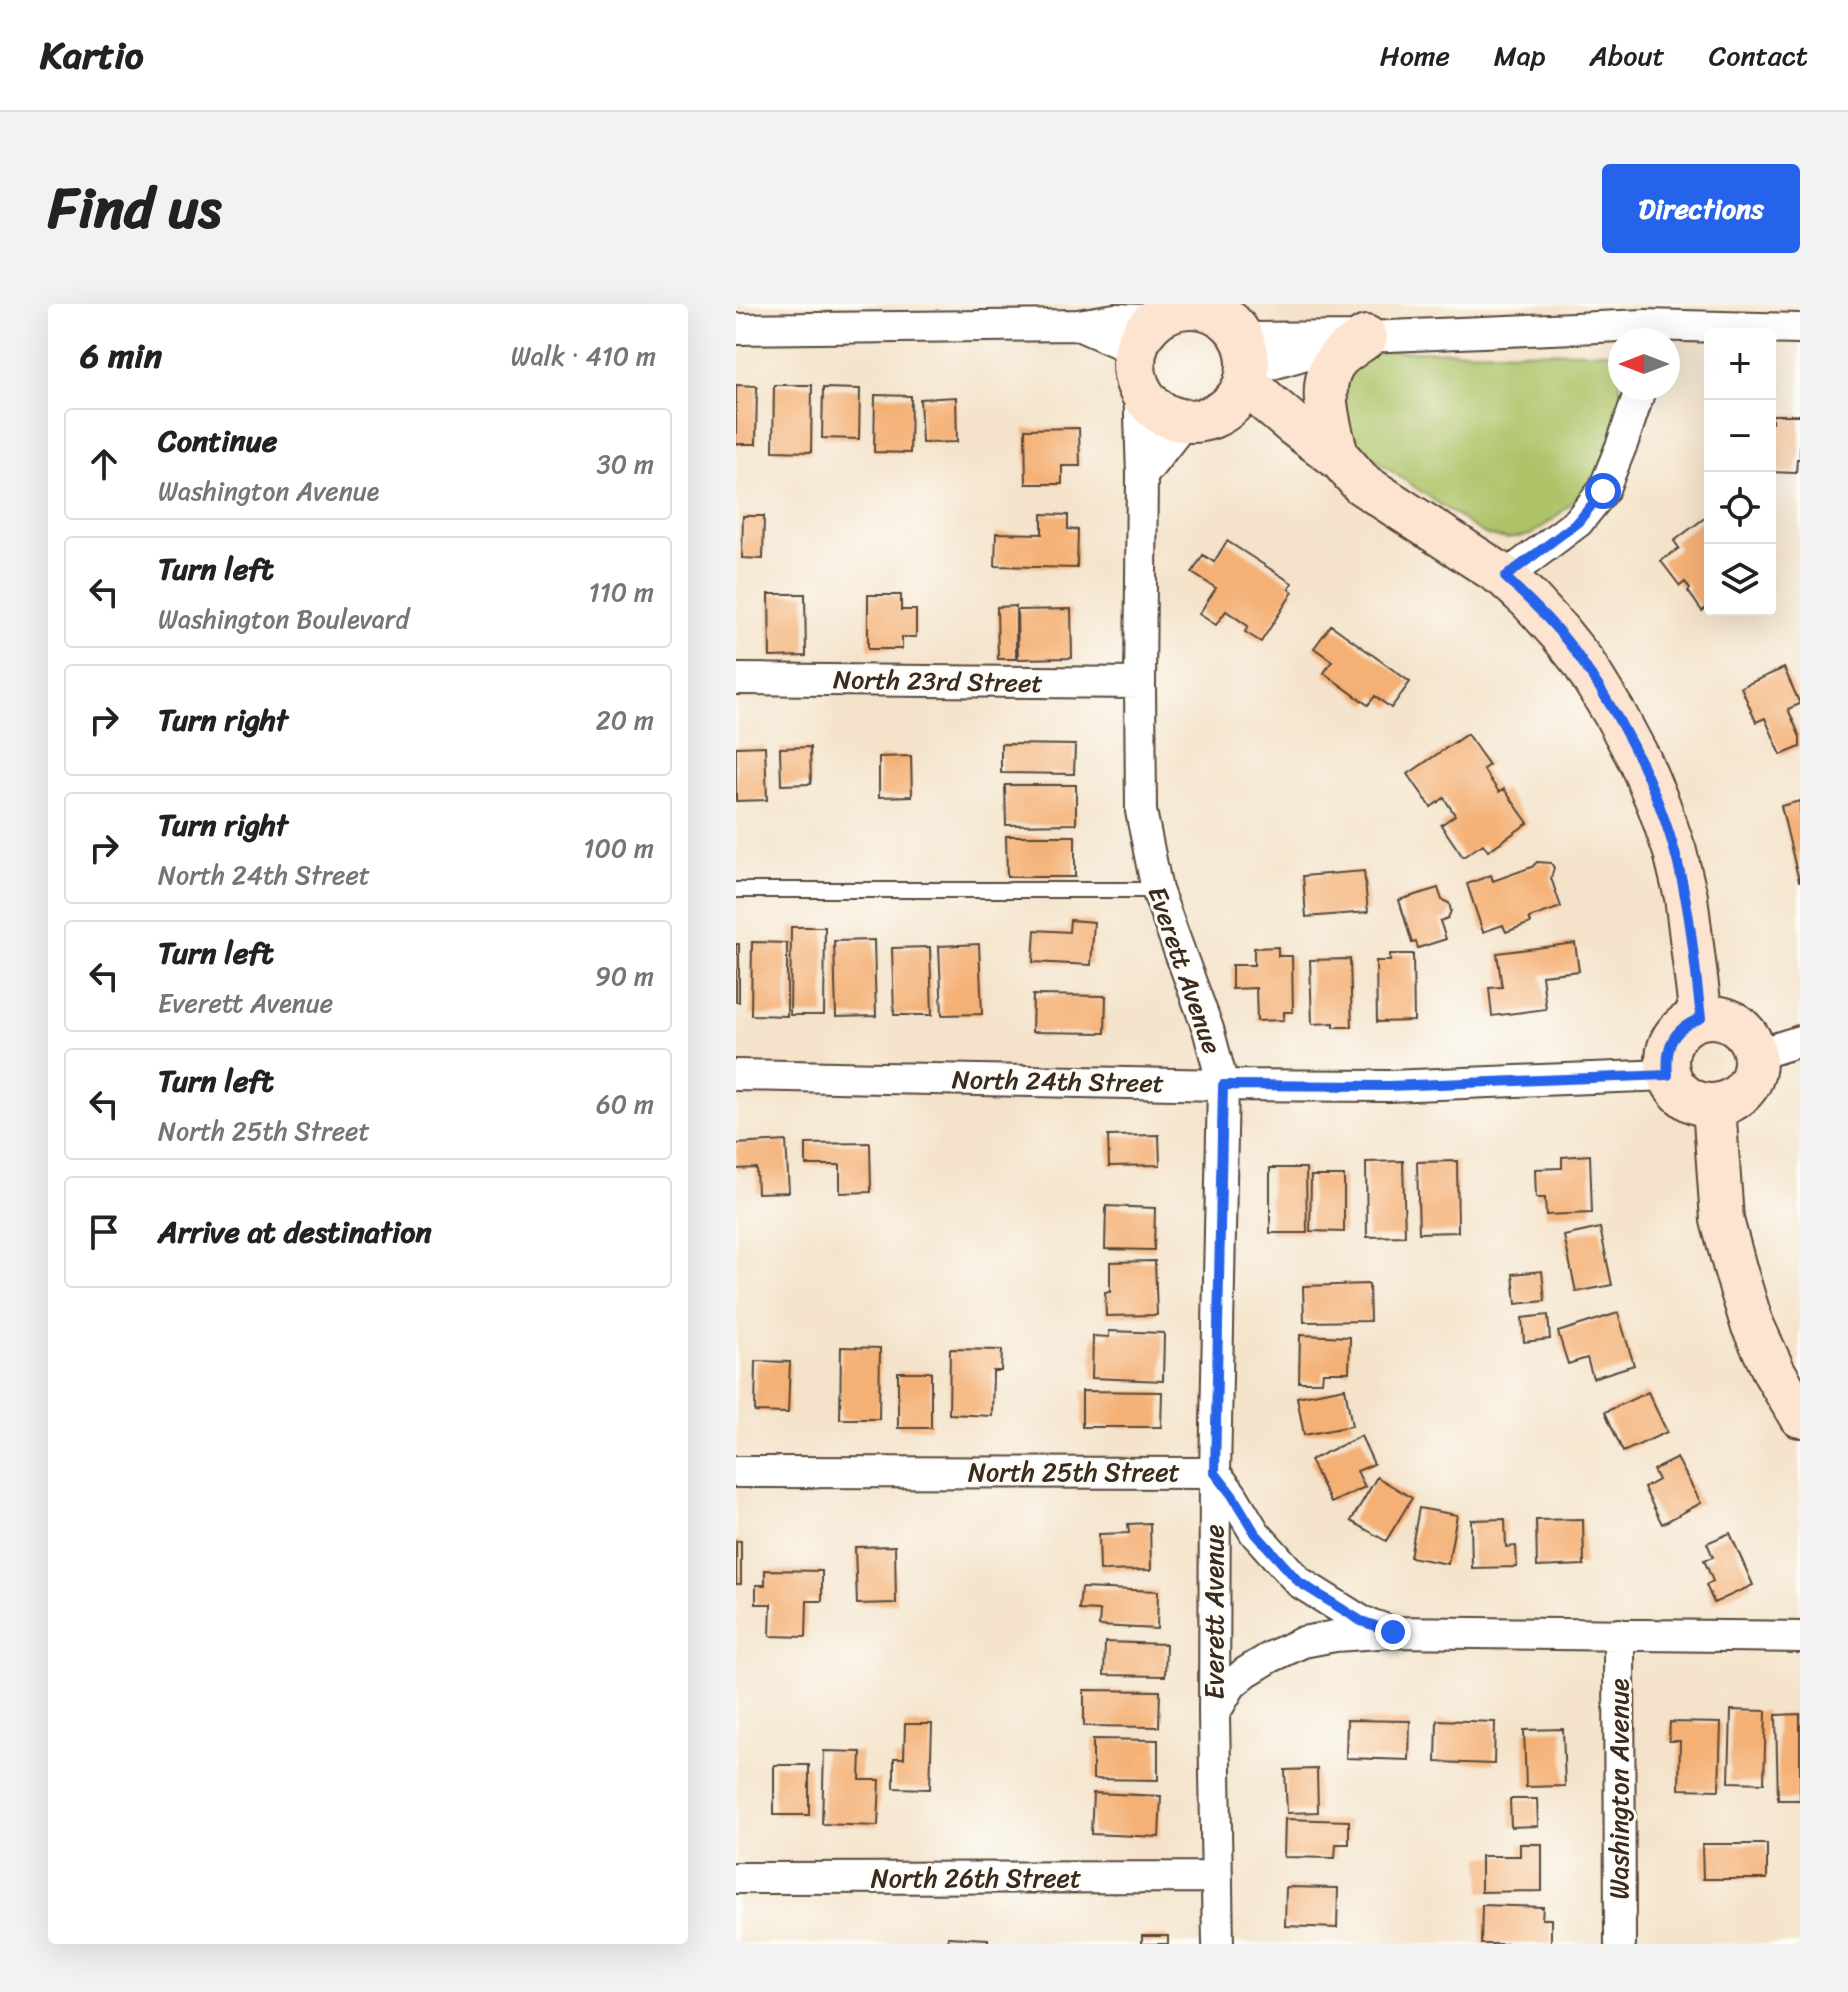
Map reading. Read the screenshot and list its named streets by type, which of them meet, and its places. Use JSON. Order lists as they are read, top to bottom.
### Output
{
  "streets": {
    "street": [
      "North 23rd Street",
      "Everett Avenue",
      "North 24th Street",
      "North 25th Street",
      "Washington Avenue",
      "North 26th Street"
    ]
  },
  "crossings": [
    ["North 23rd Street", "Everett Avenue"],
    ["Everett Avenue", "North 24th Street"],
    ["Everett Avenue", "North 25th Street"],
    ["Everett Avenue", "North 26th Street"],
    ["North 25th Street", "Washington Avenue"]
  ],
  "north": "left",
  "page": {
    "header": "Kartio",
    "nav": [
      "Home",
      "Map",
      "About",
      "Contact"
    ],
    "title": "Find us",
    "buttons": "Directions",
    "heading": ["6 min", "Walk · 410 m"],
    "map_buttons": ["+", "−"],
    "list": [
      ["Continue", "Washington Avenue", "30 m"],
      ["Turn left", "Washington Boulevard", "110 m"],
      ["Turn right", "20 m"],
      ["Turn right", "North 24th Street", "100 m"],
      ["Turn left", "Everett Avenue", "90 m"],
      ["Turn left", "North 25th Street", "60 m"],
      "Arrive at destination"
    ]
  }
}
